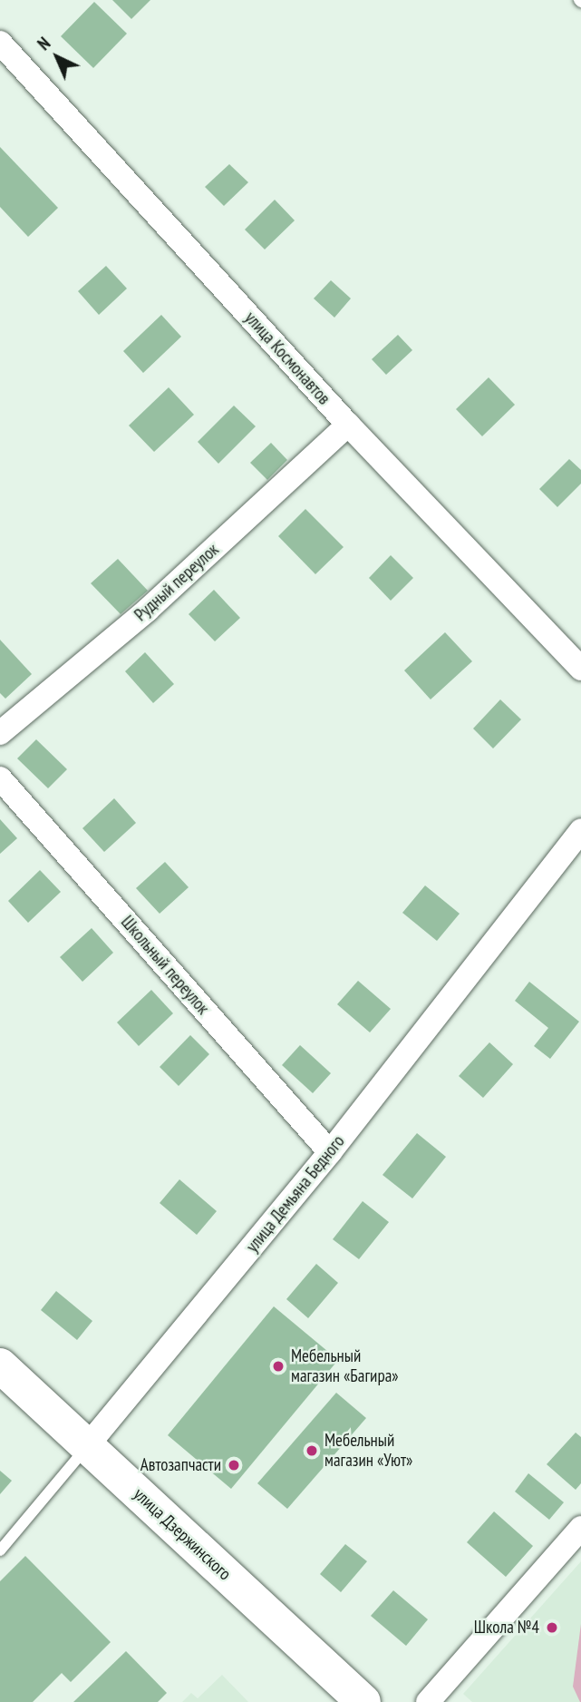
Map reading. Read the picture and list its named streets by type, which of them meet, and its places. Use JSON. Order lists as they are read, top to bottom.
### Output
{
  "streets": {
    "main road": ["улица Дзержинского"],
    "street": [
      "улица Космонавтов",
      "Рудный переулок",
      "Школьный переулок",
      "улица Демьяна Бедного"
    ]
  },
  "crossings": [
    ["улица Космонавтов", "Рудный переулок"],
    ["Школьный переулок", "улица Демьяна Бедного"],
    ["улица Демьяна Бедного", "улица Дзержинского"]
  ],
  "places": [
    "Мебельный магазин «Багира»",
    "Мебельный магазин «Уют»",
    "Автозапчасти",
    "Школа №4"
  ],
  "north": "top left"
}
